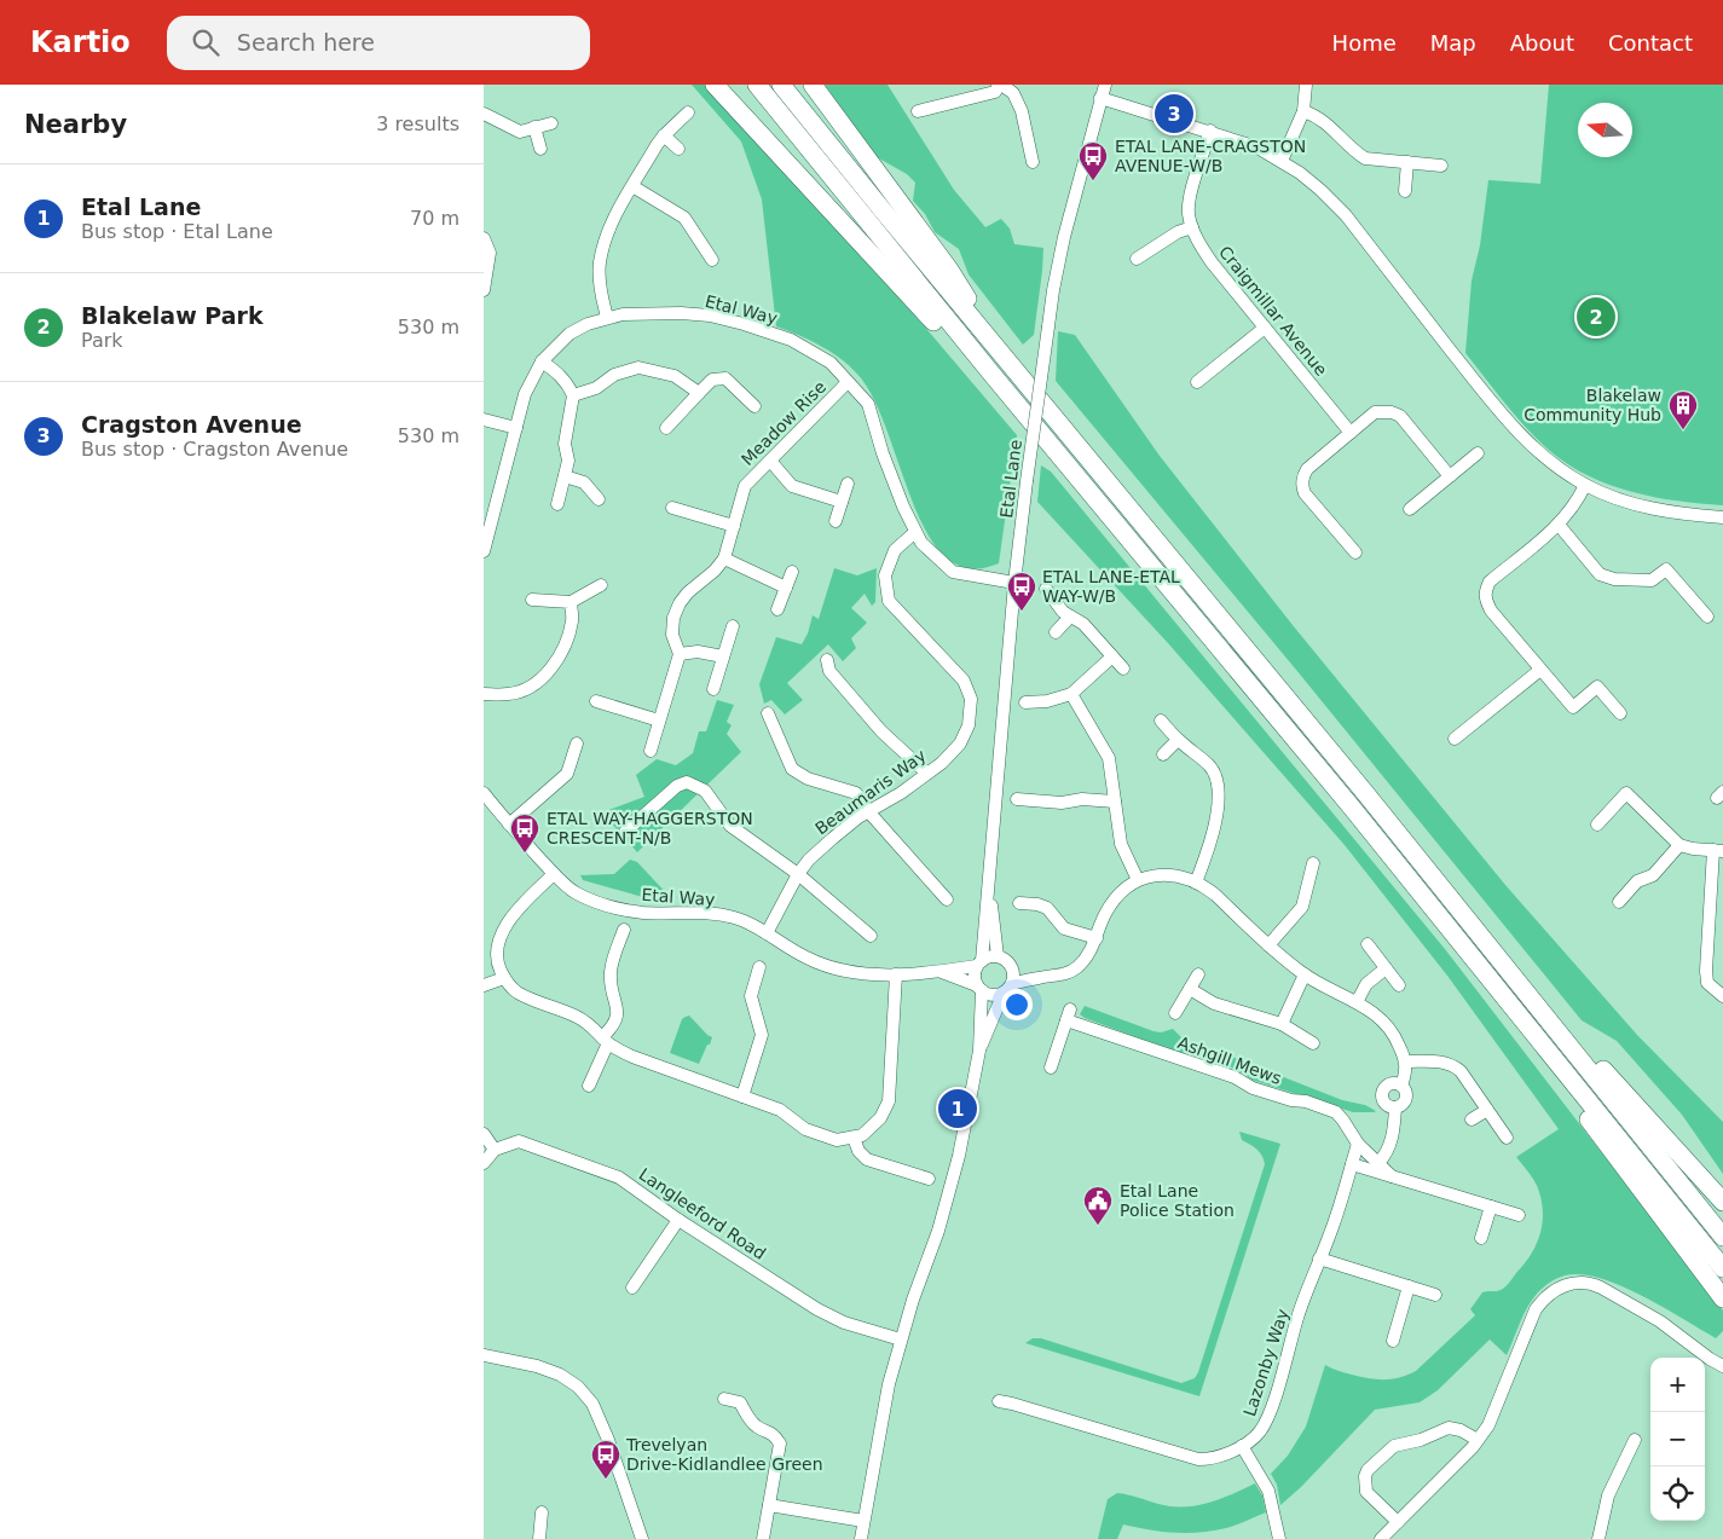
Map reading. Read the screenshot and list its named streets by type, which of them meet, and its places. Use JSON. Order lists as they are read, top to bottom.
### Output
{
  "streets": {
    "street": [
      "Etal Way",
      "Craigmillar Avenue",
      "Meadow Rise",
      "Etal Lane",
      "Beaumaris Way",
      "Ashgill Mews",
      "Langleeford Road",
      "Lazonby Way"
    ]
  },
  "crossings": [
    ["Etal Way", "Meadow Rise"],
    ["Etal Way", "Etal Lane"],
    ["Etal Way", "Beaumaris Way"],
    ["Ashgill Mews", "Lazonby Way"]
  ],
  "places": {
    "bus stop": [
      "ETAL LANE-CRAGSTON AVENUE-W/B",
      "ETAL LANE-ETAL WAY-W/B",
      "ETAL WAY-HAGGERSTON CRESCENT-N/B",
      "Trevelyan Drive-Kidlandlee Green"
    ],
    "building": ["Blakelaw Community Hub"],
    "public building": ["Etal Lane Police Station"]
  },
  "north": "left",
  "page": {
    "header": "Kartio",
    "search": "Search here",
    "nav": [
      "Home",
      "Map",
      "About",
      "Contact"
    ],
    "heading": ["Nearby", "3 results"],
    "pins": ["3", "2", "1"],
    "list": [
      {
        "mark": "1",
        "name": "Etal Lane",
        "note": "Bus stop · Etal Lane",
        "value": "70 m"
      },
      {
        "mark": "2",
        "name": "Blakelaw Park",
        "note": "Park",
        "value": "530 m"
      },
      {
        "mark": "3",
        "name": "Cragston Avenue",
        "note": "Bus stop · Cragston Avenue",
        "value": "530 m"
      }
    ],
    "map_buttons": ["+", "−"]
  }
}
